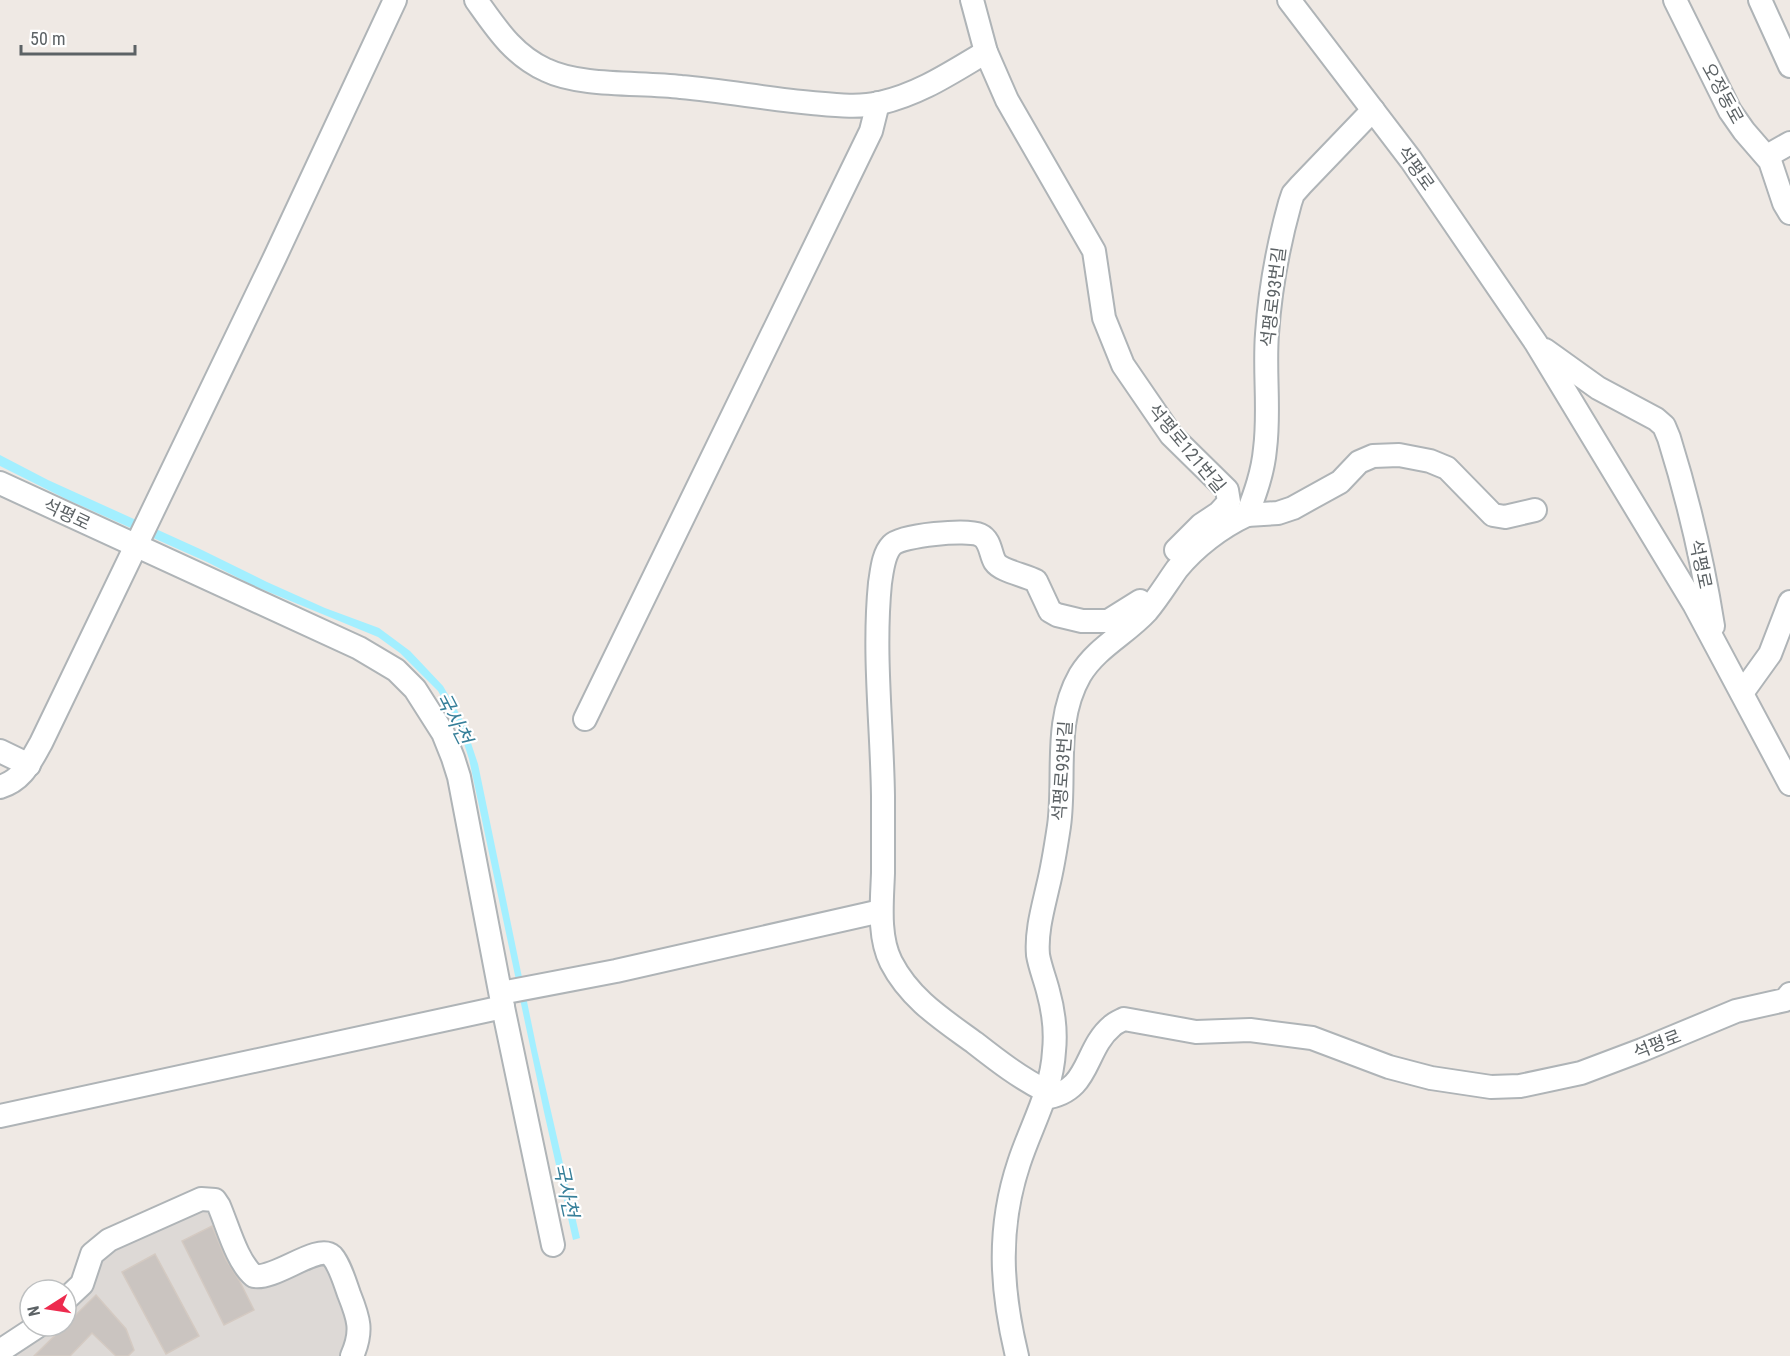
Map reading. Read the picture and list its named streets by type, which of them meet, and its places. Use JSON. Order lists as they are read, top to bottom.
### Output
{
  "streets": {
    "street": [
      "오정동로",
      "석평로",
      "석평로93번길",
      "석평로121번길"
    ]
  },
  "crossings": [
    ["석평로", "석평로93번길"],
    ["석평로93번길", "석평로121번길"]
  ],
  "water": ["국사천"],
  "scale_bar": "50 m",
  "north": "left"
}
